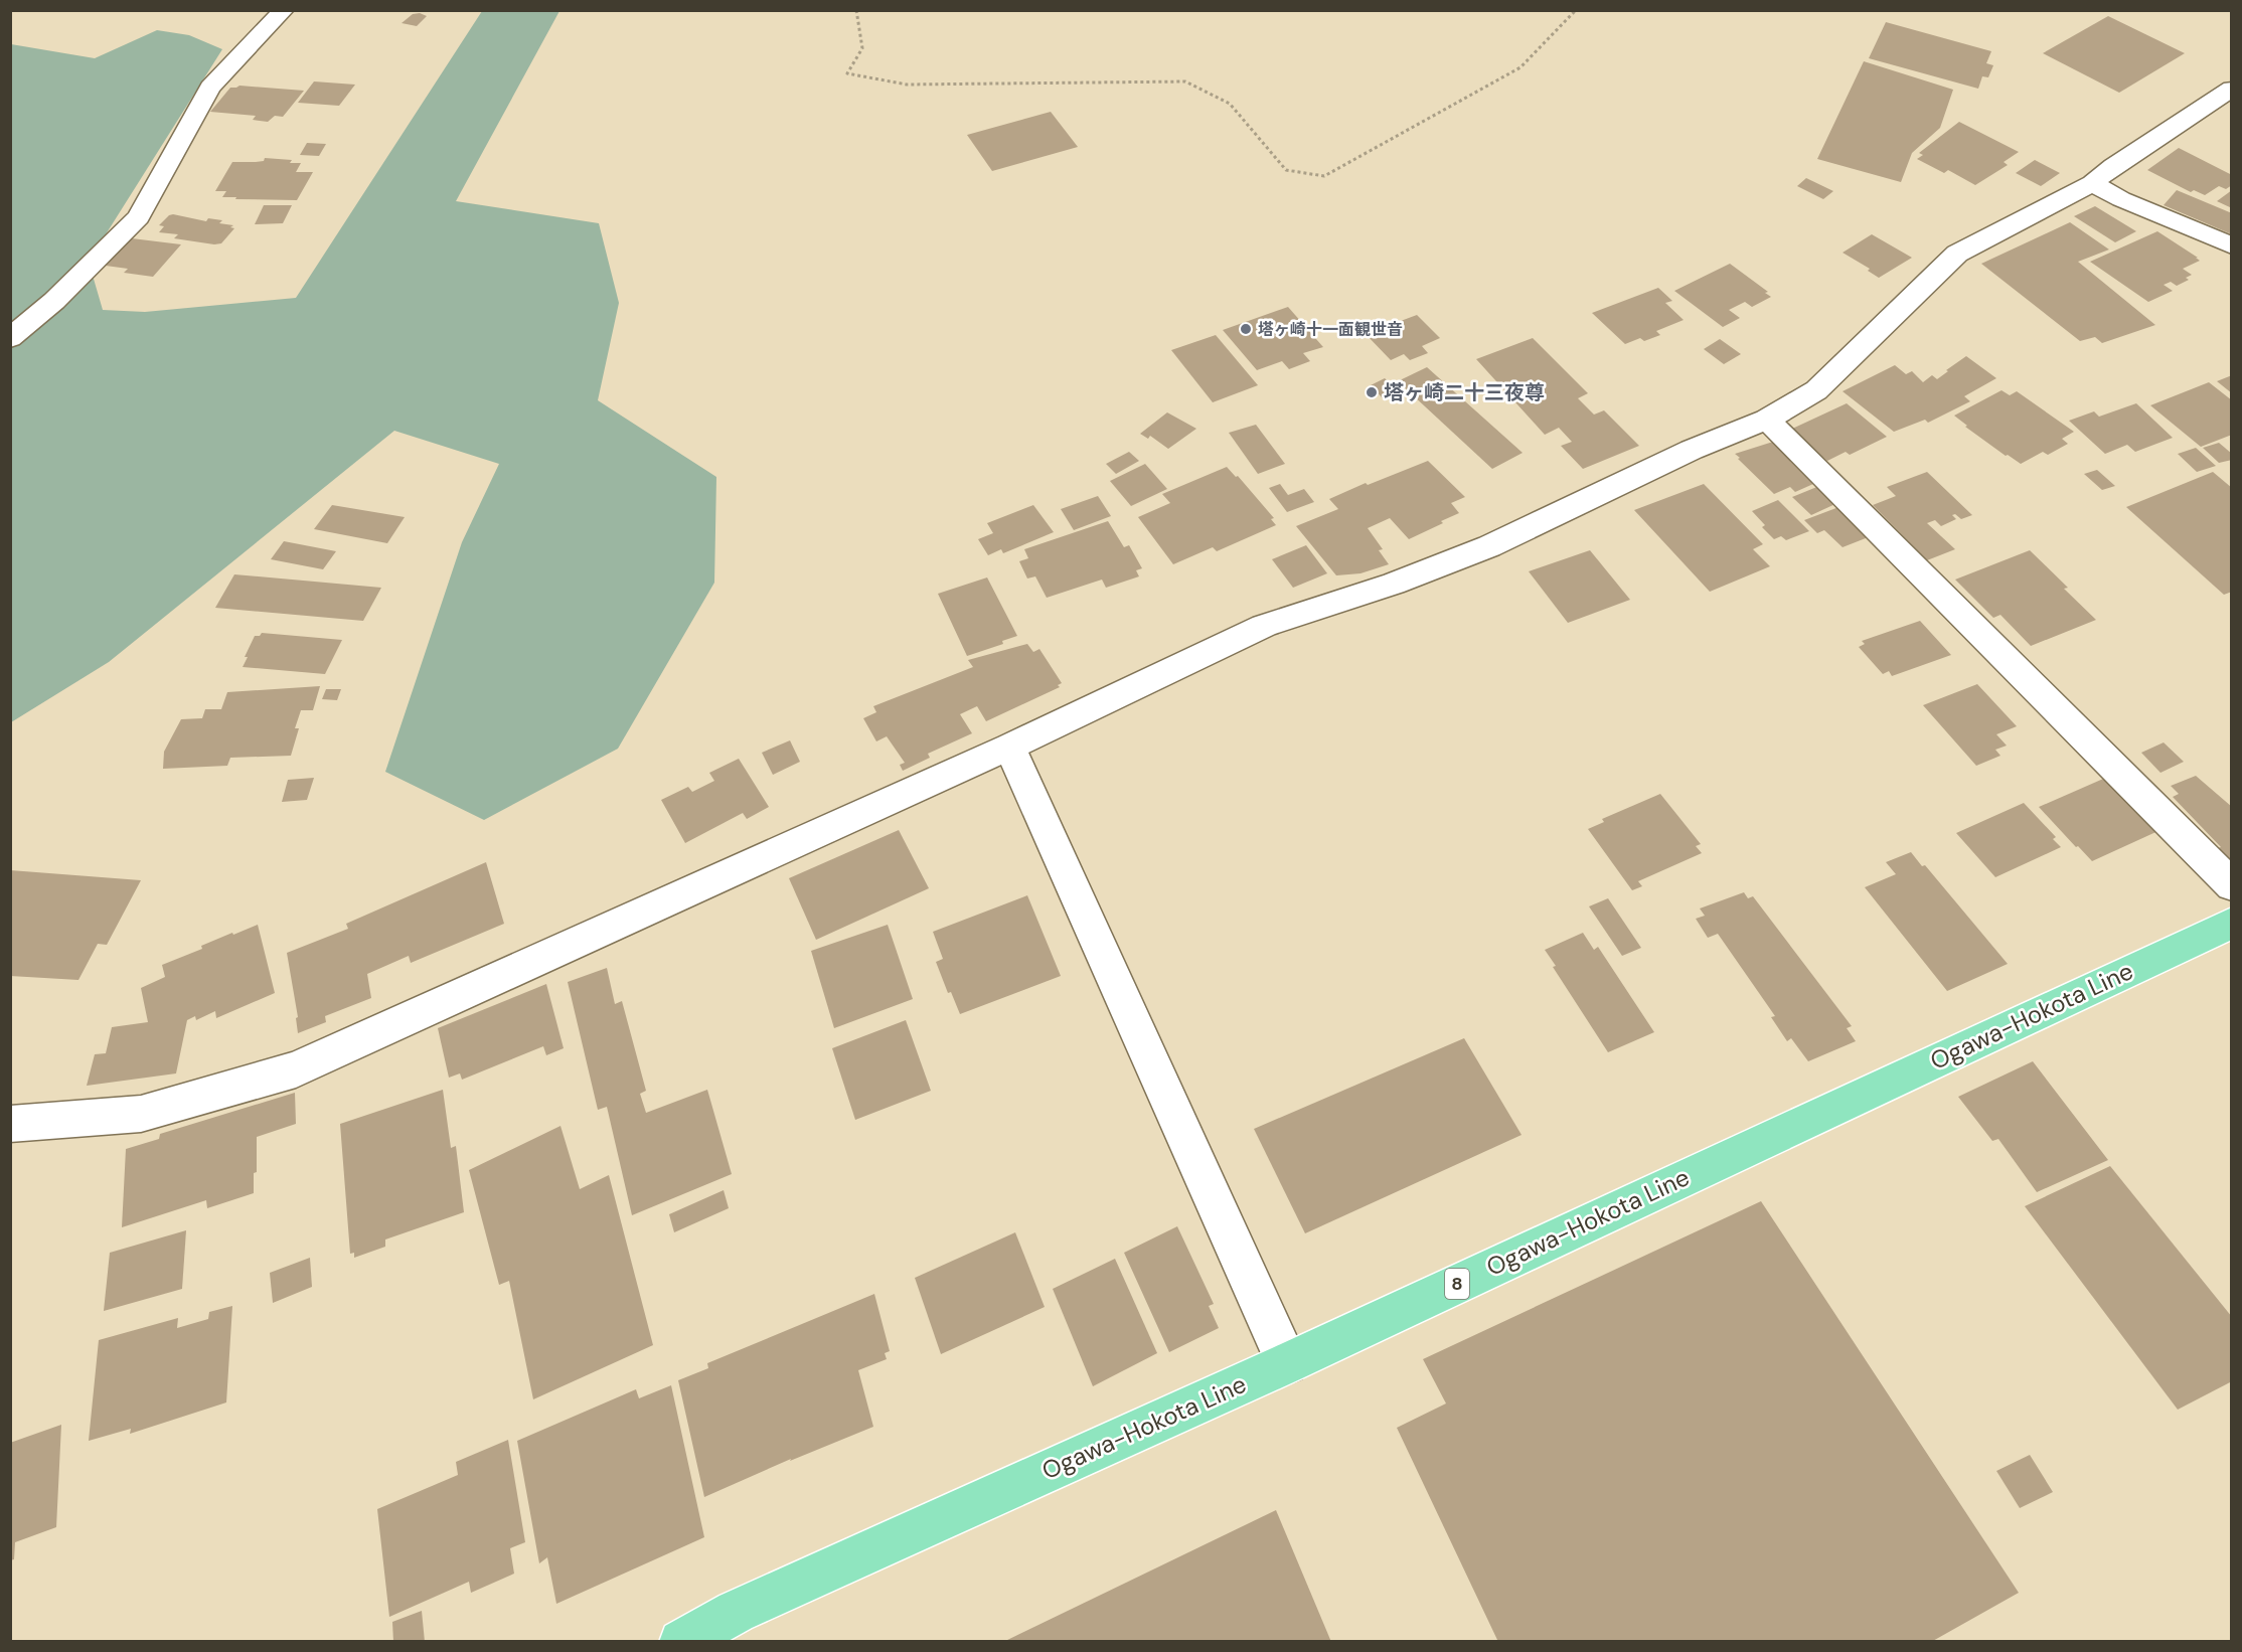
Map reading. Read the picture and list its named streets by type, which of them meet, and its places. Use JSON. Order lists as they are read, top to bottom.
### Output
{
  "streets": {
    "main road": ["Ogawa-Hokota Line", "8"]
  },
  "places": ["塔ヶ崎十一面観世音", "塔ヶ崎二十三夜尊"]
}
